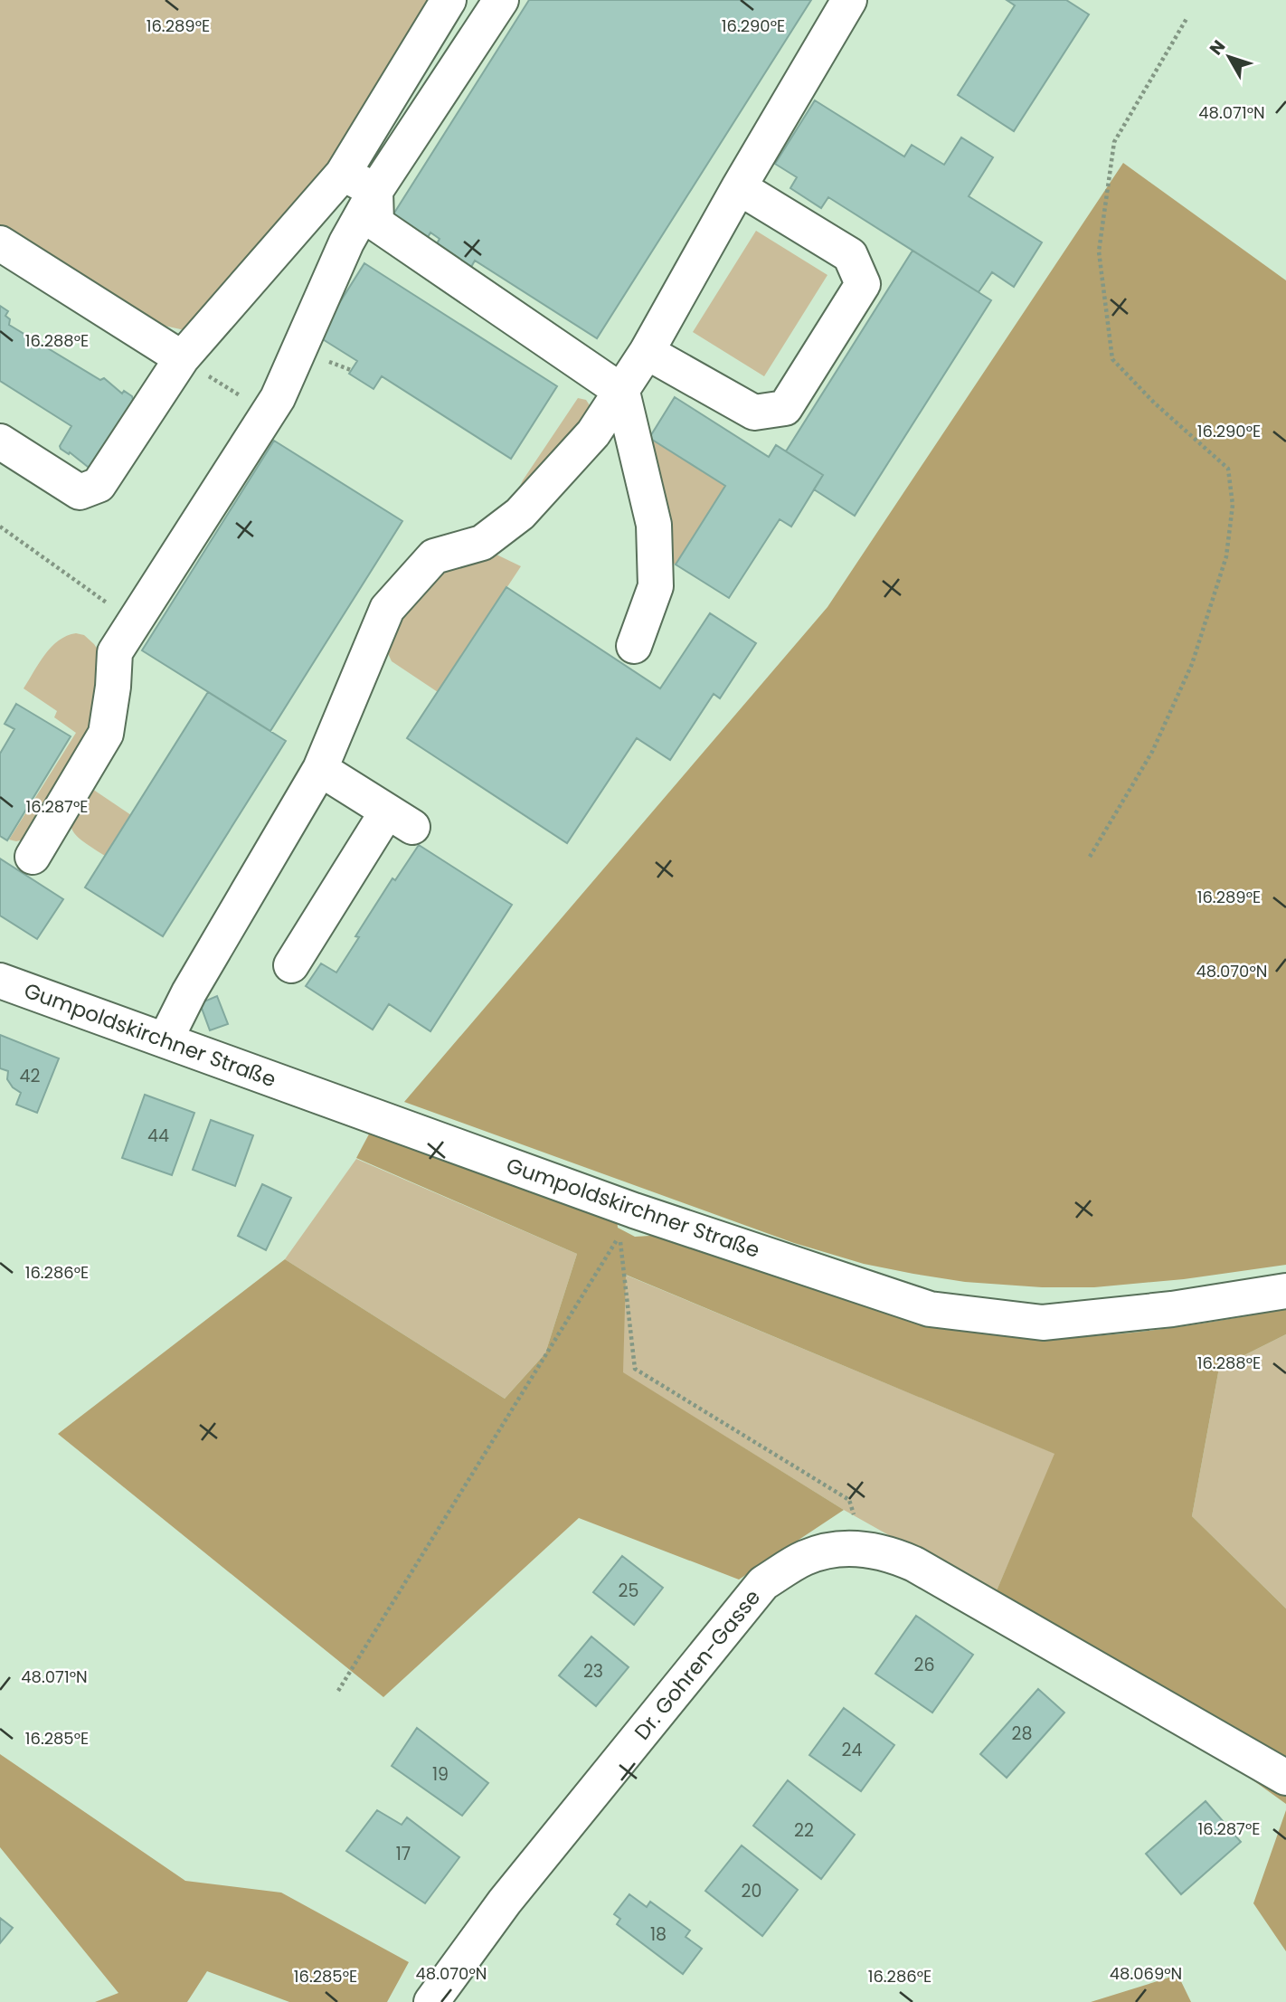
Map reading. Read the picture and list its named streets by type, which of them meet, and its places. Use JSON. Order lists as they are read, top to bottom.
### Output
{
  "streets": {
    "main road": ["Gumpoldskirchner Straße", "Dr. Gohren-Gasse"]
  },
  "house_numbers": [
    "42",
    "44",
    "25",
    "26",
    "23",
    "28",
    "24",
    "19",
    "22",
    "17",
    "20",
    "18"
  ],
  "north": "top left",
  "coordinates": [
    "16.289°E",
    "16.290°E",
    "48.071°N",
    "16.288°E",
    "16.287°E",
    "48.070°N",
    "16.286°E",
    "16.285°E",
    "48.069°N"
  ]
}
